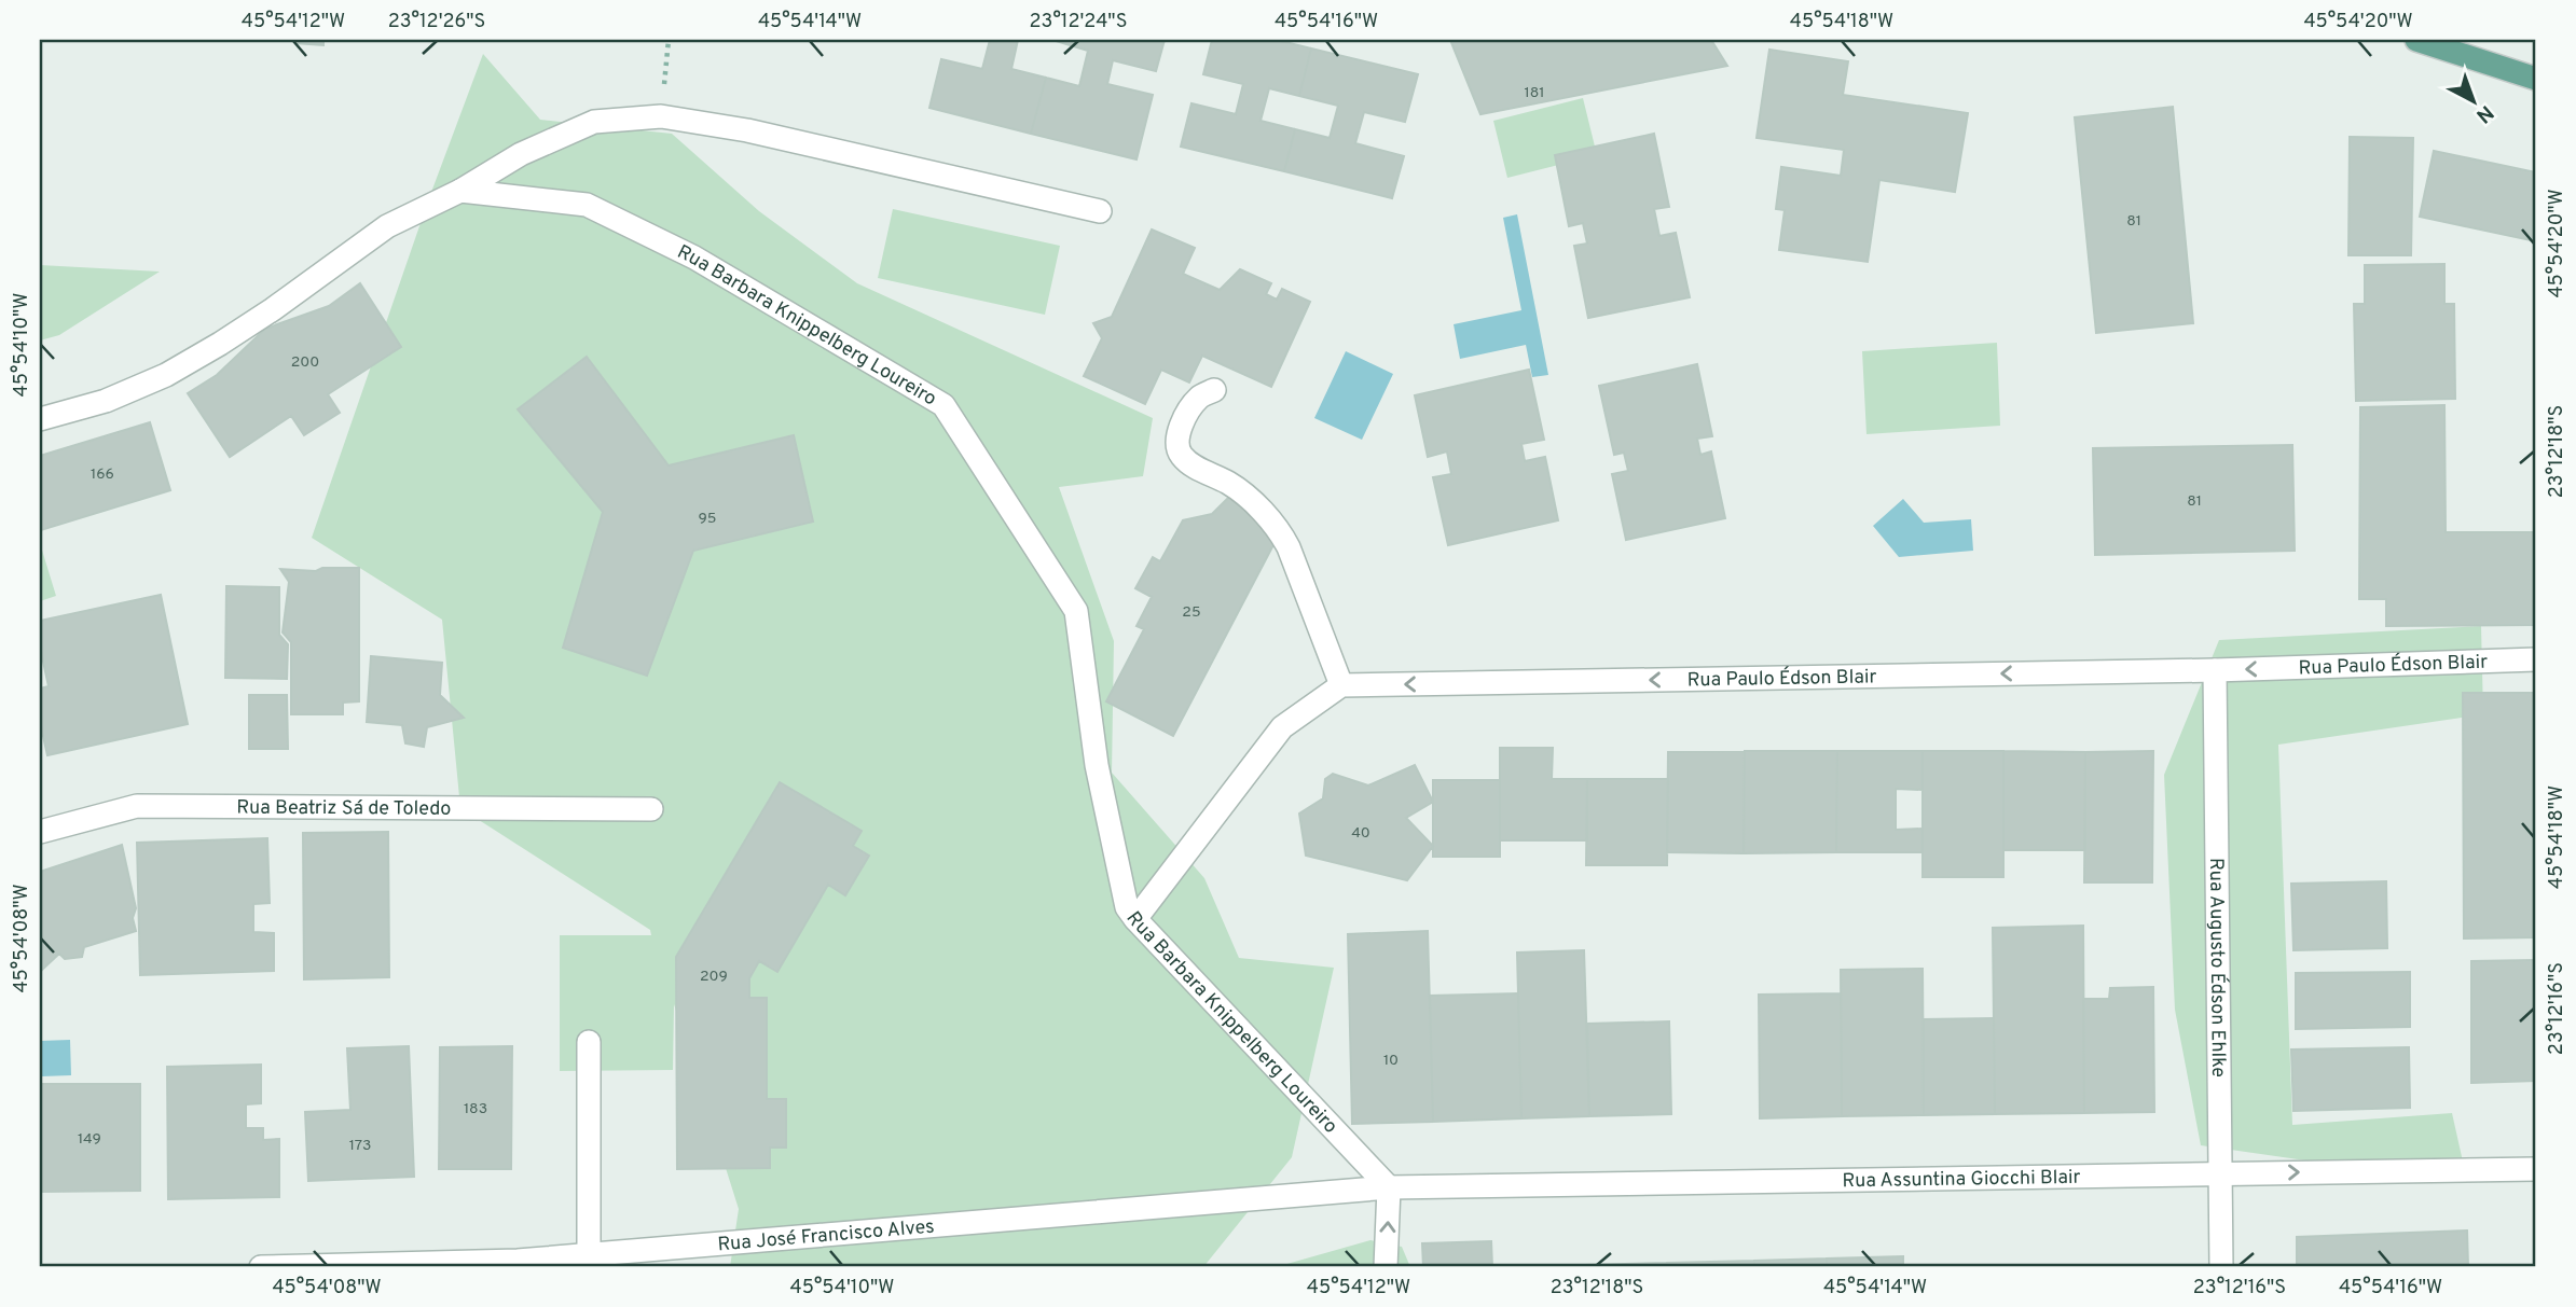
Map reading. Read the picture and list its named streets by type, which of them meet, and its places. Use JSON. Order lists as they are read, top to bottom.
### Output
{
  "streets": {
    "street": [
      "Rua Barbara Knippelberg Loureiro",
      "Rua Paulo Édson Blair",
      "Rua Beatriz Sá de Toledo",
      "Rua Augusto Édson Ehlke",
      "Rua Assuntina Giocchi Blair",
      "Rua José Francisco Alves"
    ]
  },
  "crossings": [
    ["Rua Barbara Knippelberg Loureiro", "Rua Assuntina Giocchi Blair"],
    ["Rua Barbara Knippelberg Loureiro", "Rua José Francisco Alves"],
    ["Rua Paulo Édson Blair", "Rua Augusto Édson Ehlke"],
    ["Rua Augusto Édson Ehlke", "Rua Assuntina Giocchi Blair"],
    ["Rua Assuntina Giocchi Blair", "Rua José Francisco Alves"]
  ],
  "one_way": ["Rua Paulo Édson Blair"],
  "house_numbers": [
    "181",
    "81",
    "200",
    "166",
    "81",
    "95",
    "25",
    "40",
    "209",
    "10",
    "183",
    "149",
    "173"
  ],
  "north": "bottom right",
  "coordinates": [
    "45°54'12\"W",
    "23°12'26\"S",
    "45°54'14\"W",
    "23°12'24\"S",
    "45°54'16\"W",
    "45°54'18\"W",
    "45°54'20\"W",
    "45°54'10\"W",
    "23°12'18\"S",
    "45°54'08\"W",
    "23°12'16\"S"
  ]
}
